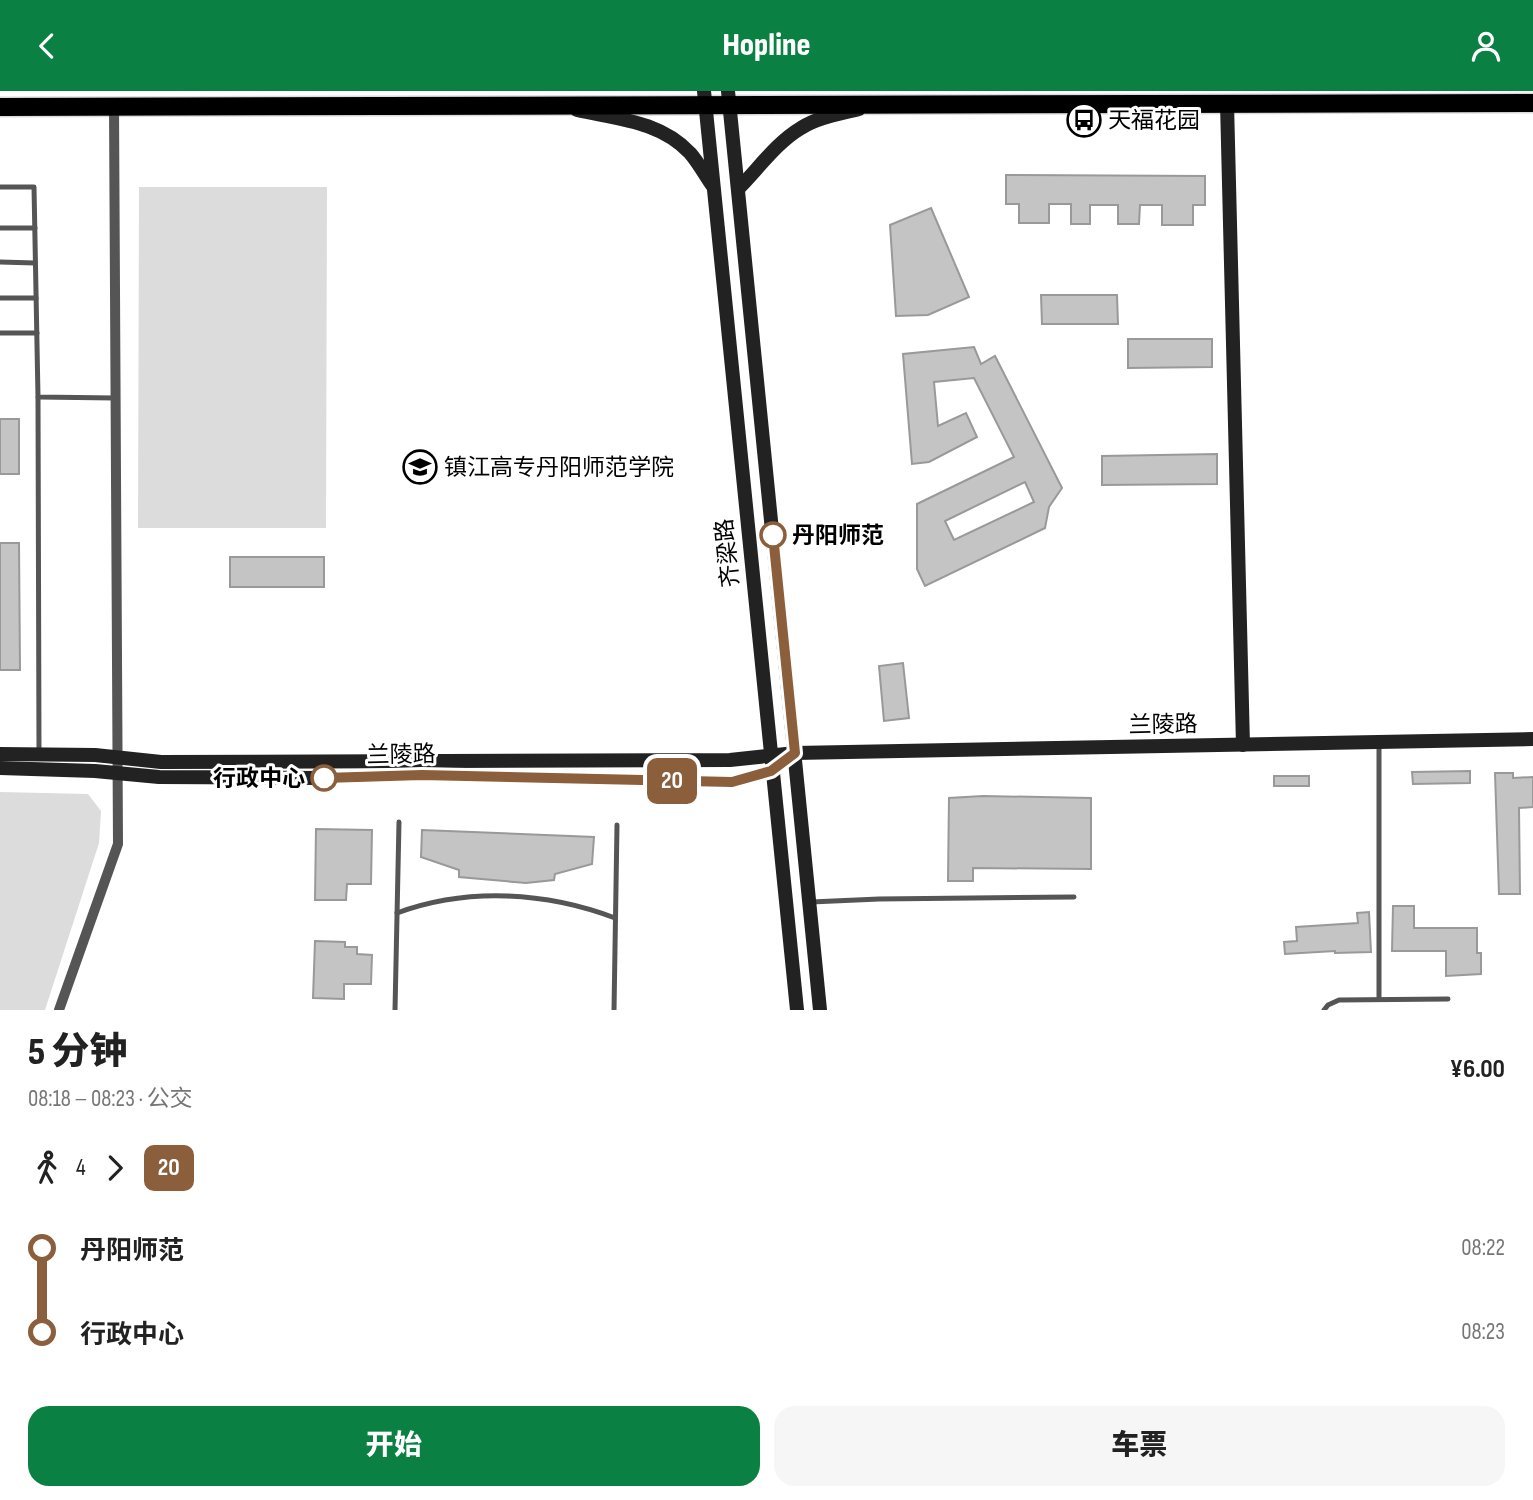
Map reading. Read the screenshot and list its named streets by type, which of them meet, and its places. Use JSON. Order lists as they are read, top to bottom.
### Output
{
  "streets": {
    "street": ["齐梁路", "兰陵路"]
  },
  "crossings": [
    ["齐梁路", "兰陵路"]
  ],
  "places": {
    "bus stop": ["天福花园"],
    "school or university": ["镇江高专丹阳师范学院"],
    "other": ["丹阳师范", "行政中心"]
  },
  "lines": ["bus line 20"],
  "page": {
    "header": "Hopline",
    "on_map": "20",
    "heading": ["5 分钟", "08:18 – 08:23 · 公交", "¥6.00"],
    "legs": ["4", "20"],
    "list": [
      {
        "name": "丹阳师范",
        "value": "08:22"
      },
      {
        "name": "行政中心",
        "value": "08:23"
      }
    ],
    "buttons": ["开始", "车票"]
  }
}
